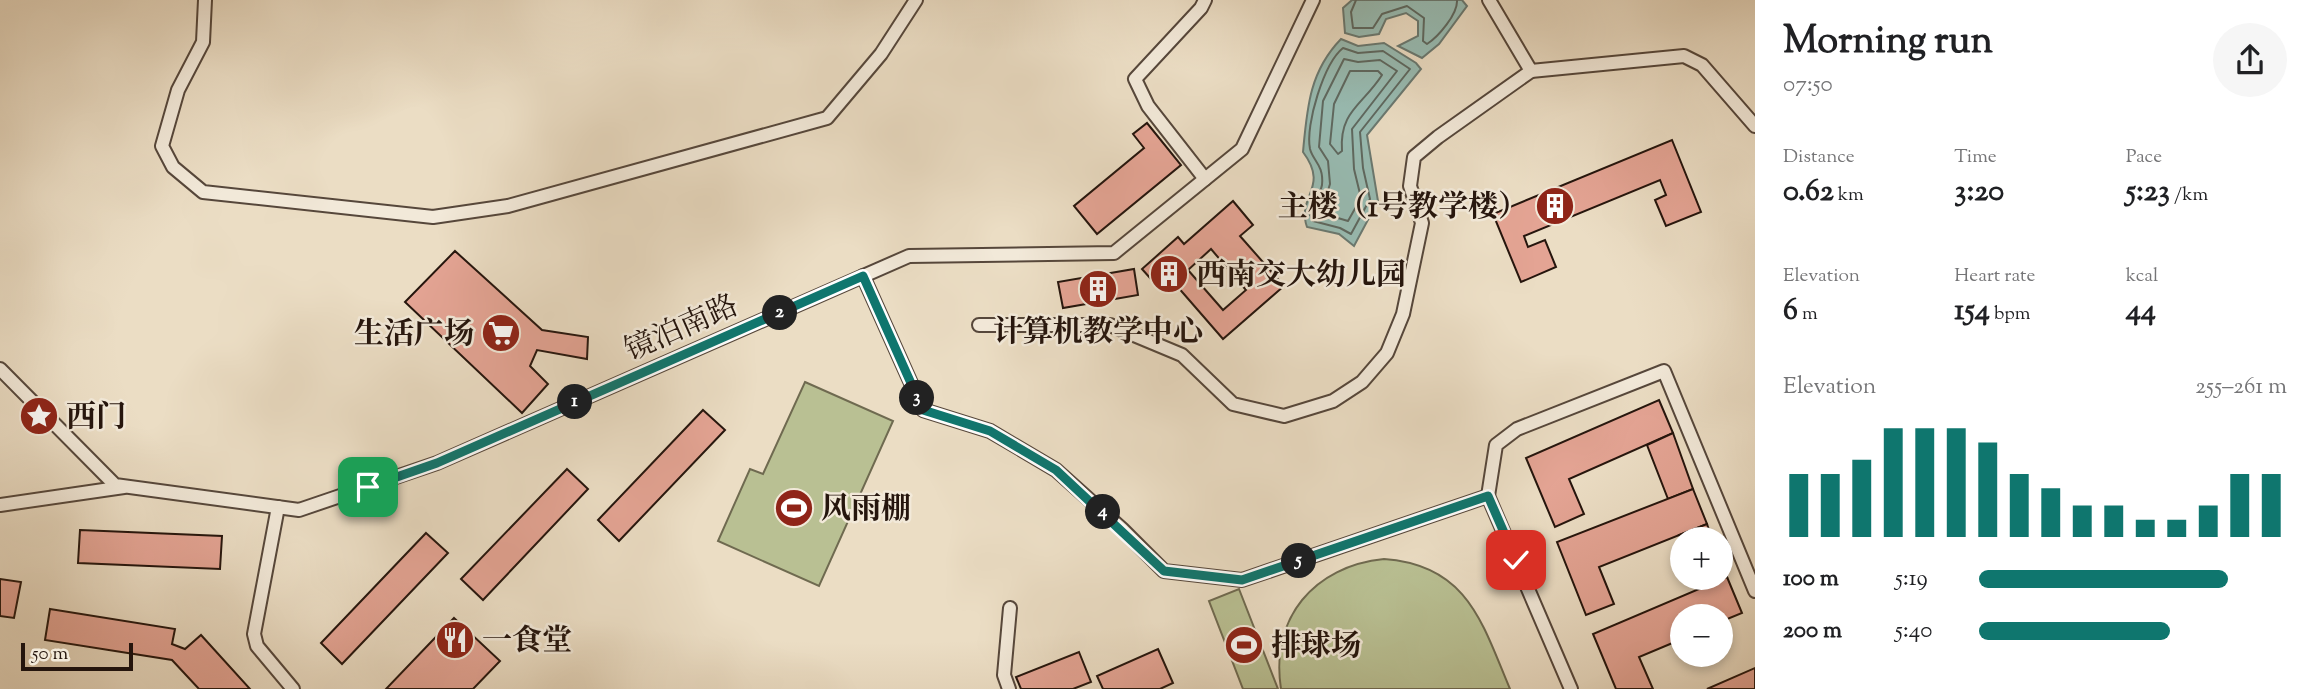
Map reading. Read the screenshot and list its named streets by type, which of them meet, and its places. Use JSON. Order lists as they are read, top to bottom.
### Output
{
  "streets": {
    "street": ["镜泊南路"]
  },
  "places": {
    "building": ["主楼（1号教学楼）", "西南交大幼儿园", "计算机教学中心"],
    "supermarket": ["生活广场"],
    "place": ["西门"],
    "sports": ["风雨棚", "排球场"],
    "restaurant": ["一食堂"]
  },
  "scale_bar": "50 m",
  "page": {
    "heading": ["Morning run", "07:50"],
    "stats": [
      ["Distance", "0.62 km"],
      ["Time", "3:20"],
      ["Pace", "5:23 /km"],
      ["Elevation", "6 m"],
      ["Heart rate", "154 bpm"],
      ["kcal", "44"]
    ],
    "pins": [
      "2",
      "3",
      "1",
      "4",
      "5"
    ],
    "chart": ["Elevation", "255–261 m"],
    "map_buttons": ["+", "−"],
    "list": [
      {
        "name": "100 m",
        "note": "5:19"
      },
      {
        "name": "200 m",
        "note": "5:40"
      }
    ],
    "scale": "50 m"
  }
}
